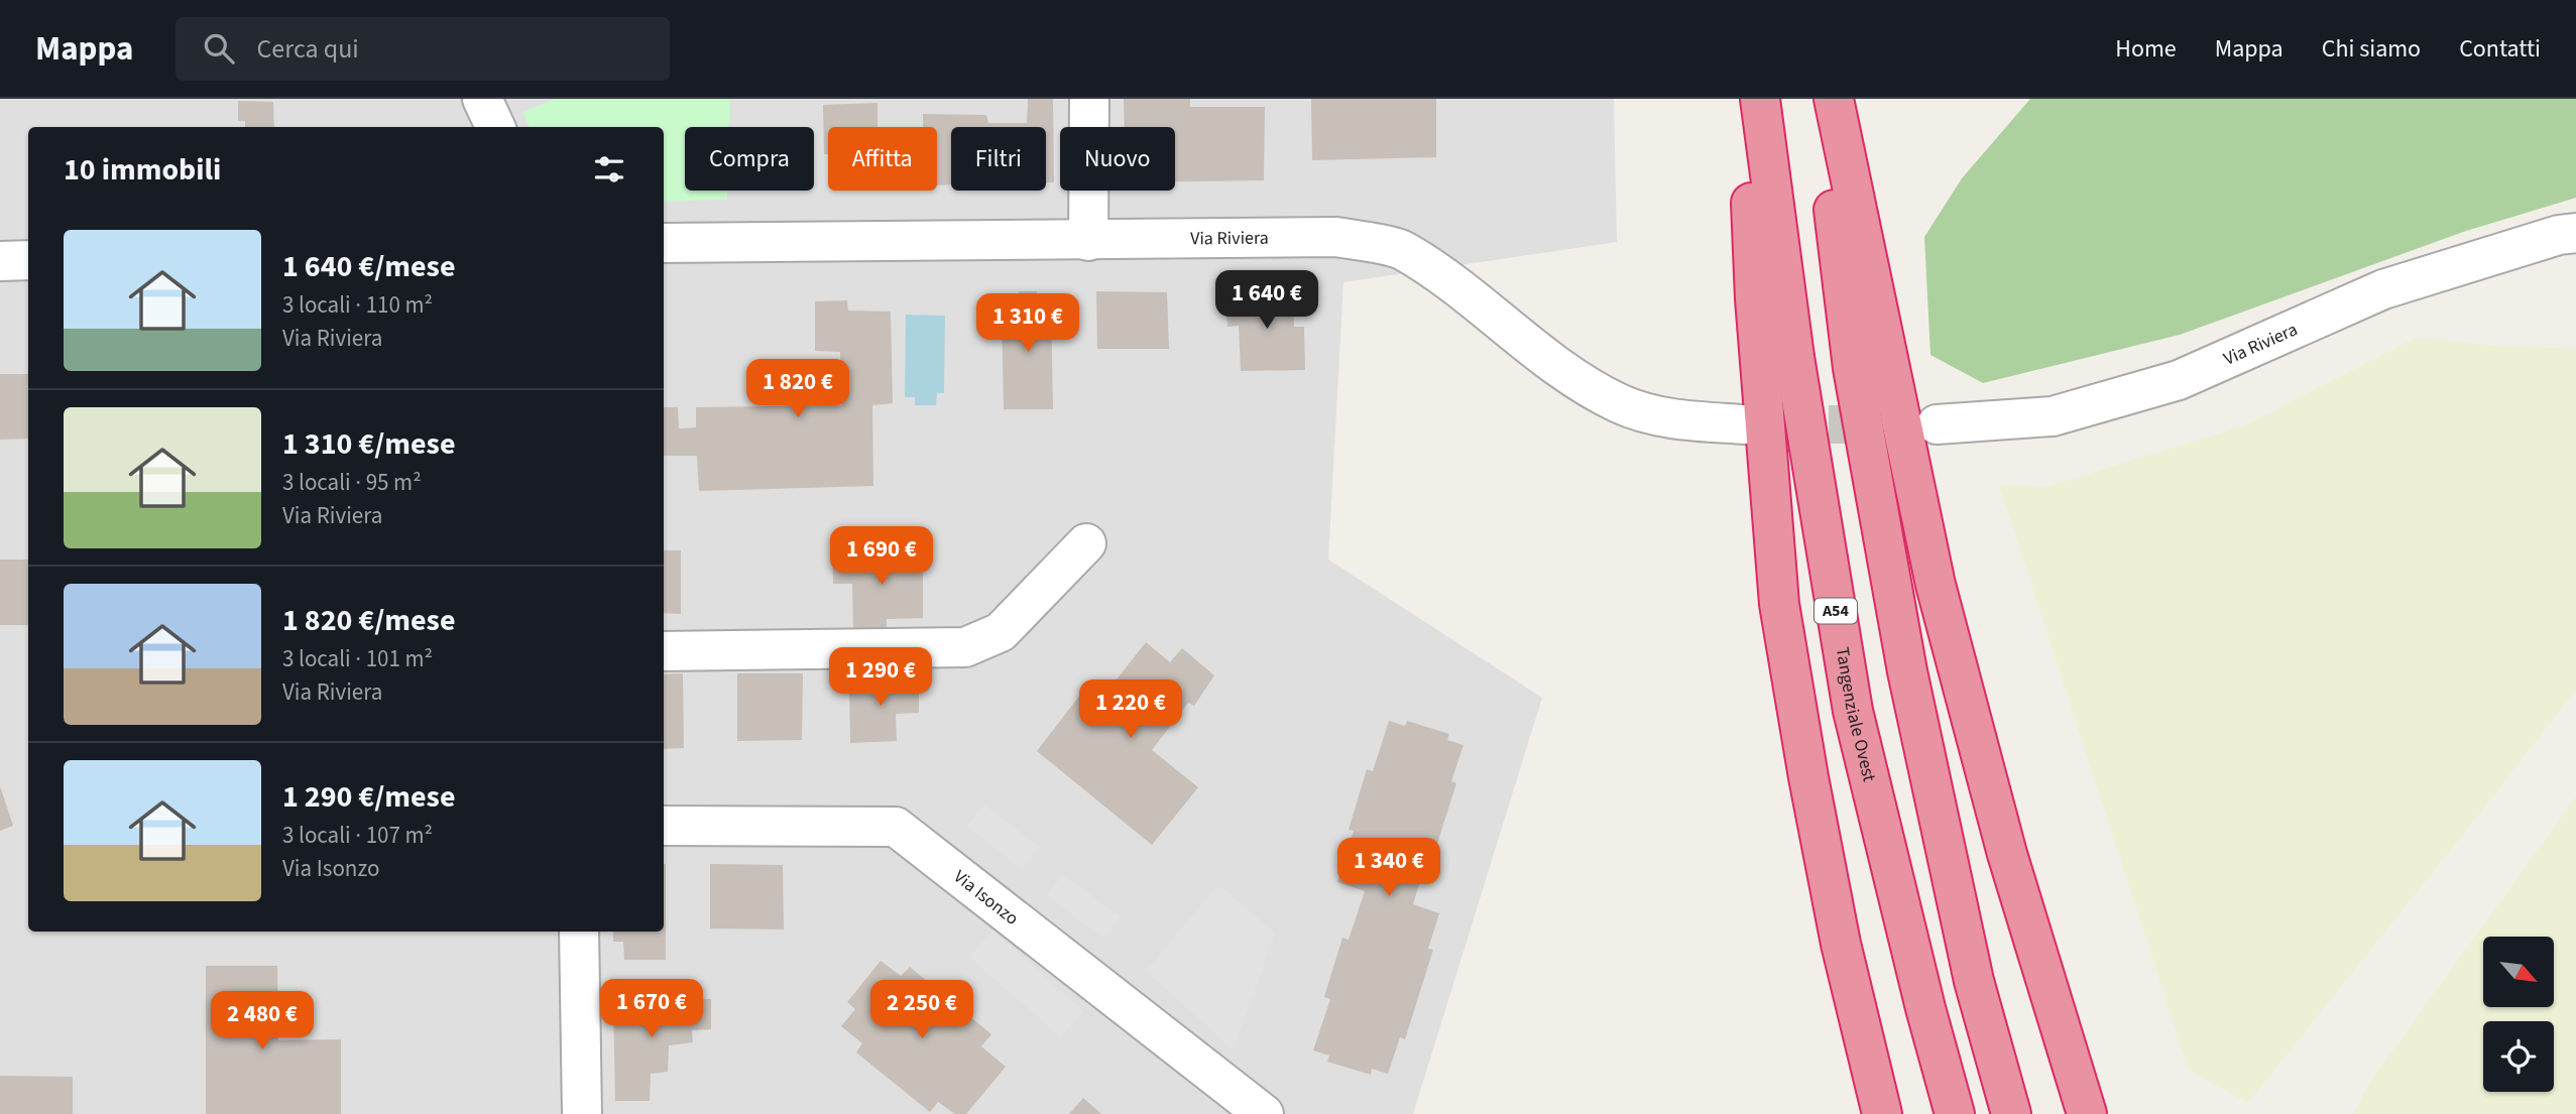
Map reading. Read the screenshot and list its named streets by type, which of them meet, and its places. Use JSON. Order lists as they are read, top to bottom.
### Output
{
  "streets": {
    "highway": ["A54", "Tangenziale Ovest"],
    "street": ["Via Riviera", "Via Isonzo"]
  },
  "north": "bottom right",
  "page": {
    "header": "Mappa",
    "search": "Cerca qui",
    "nav": [
      "Home",
      "Mappa",
      "Chi siamo",
      "Contatti"
    ],
    "chip": [
      "Compra",
      "Affitta",
      "Filtri",
      "Nuovo"
    ],
    "heading": "10 immobili",
    "list": [
      {
        "name": "1 640 €/mese",
        "note": "3 locali · 110 m² · Via Riviera"
      },
      {
        "name": "1 310 €/mese",
        "note": "3 locali · 95 m² · Via Riviera"
      },
      {
        "name": "1 820 €/mese",
        "note": "3 locali · 101 m² · Via Riviera"
      },
      {
        "name": "1 290 €/mese",
        "note": "3 locali · 107 m² · Via Isonzo"
      }
    ],
    "price": [
      "1 640 €",
      "1 310 €",
      "1 820 €",
      "1 690 €",
      "1 290 €",
      "1 220 €",
      "1 340 €",
      "1 670 €",
      "2 250 €",
      "2 480 €"
    ]
  }
}
